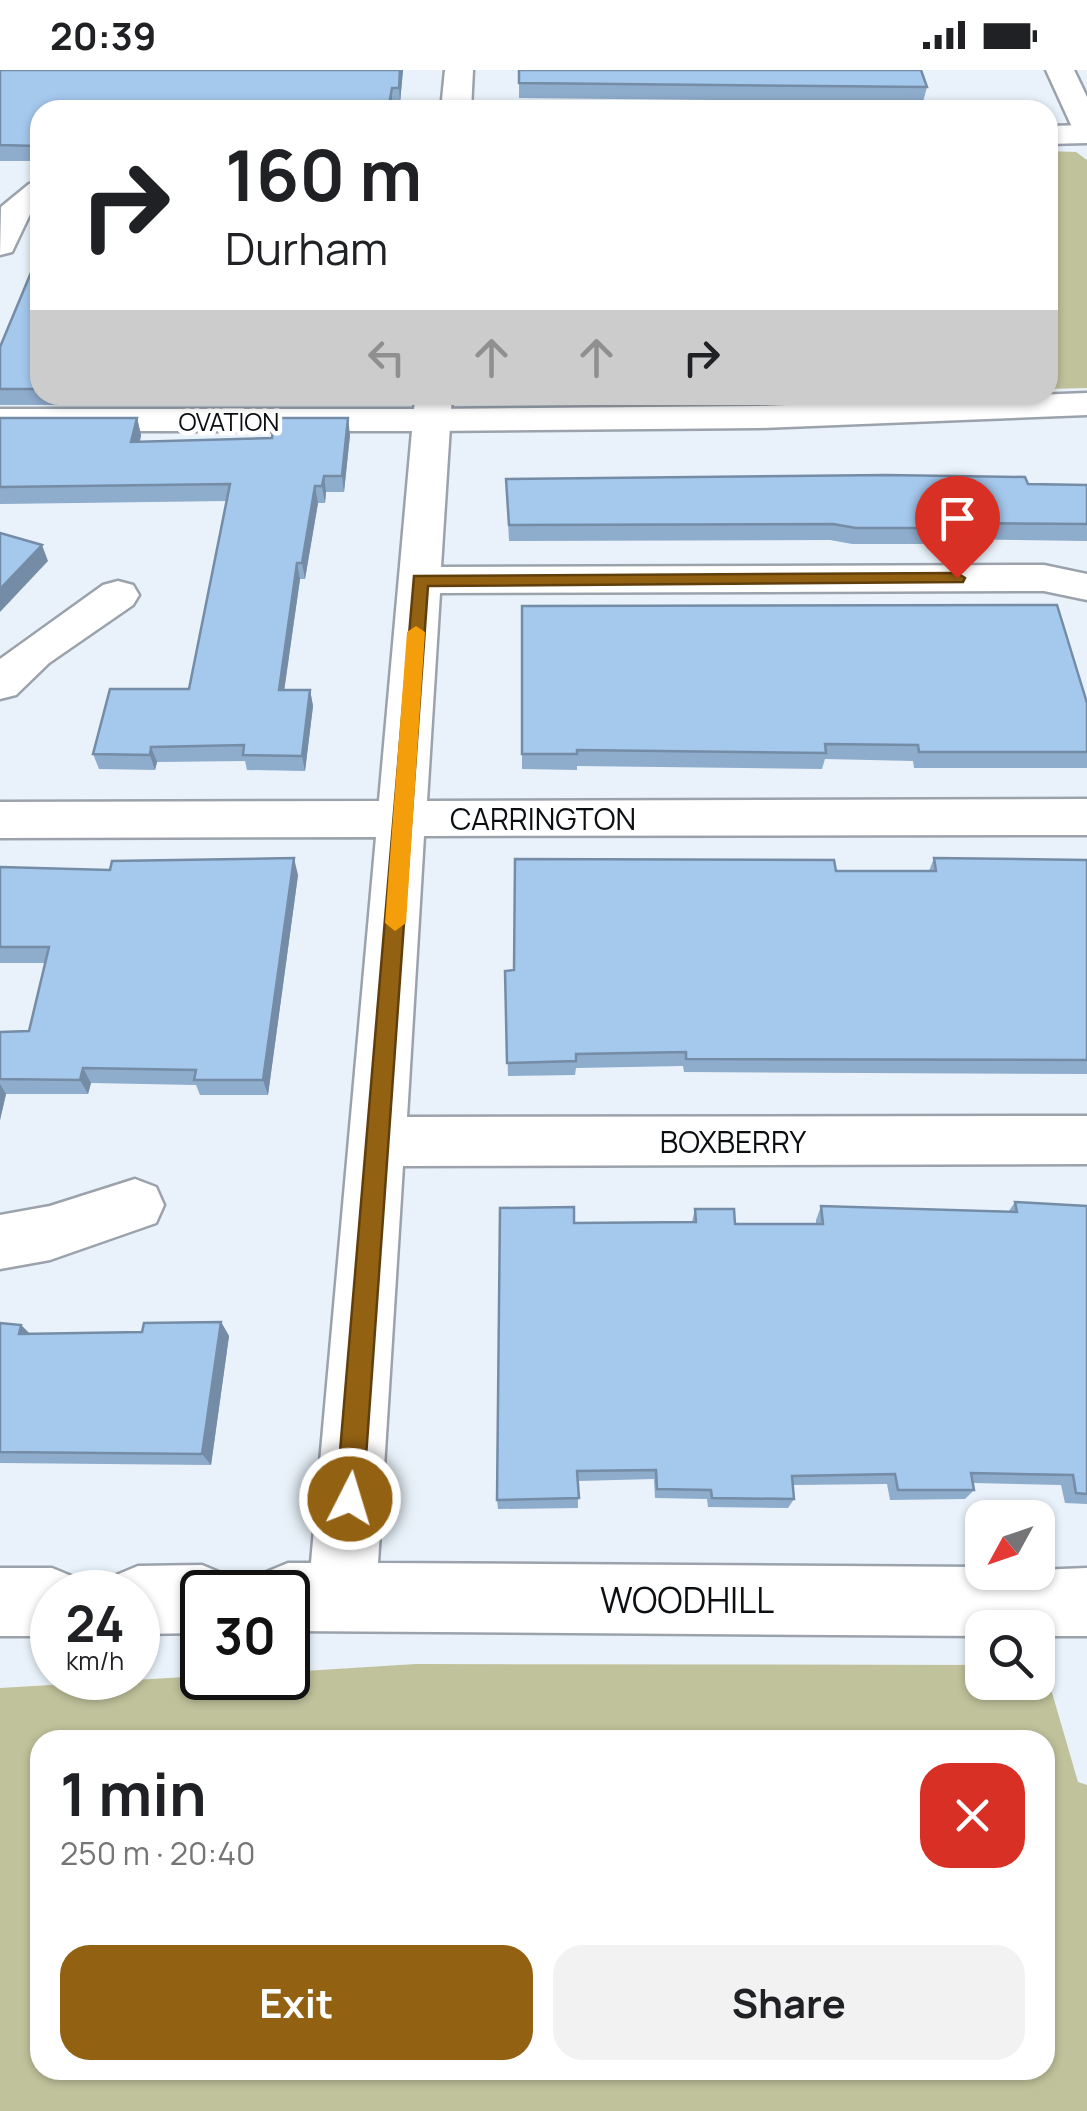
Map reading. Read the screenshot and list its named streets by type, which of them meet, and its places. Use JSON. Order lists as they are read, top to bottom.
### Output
{
  "streets": {
    "street": [
      "OVATION",
      "CARRINGTON",
      "BOXBERRY",
      "WOODHILL"
    ]
  },
  "north": "bottom left",
  "page": {
    "status": "20:39",
    "turn": ["160 m", "Durham"],
    "speed": "24 km/h",
    "limit": "30",
    "heading": ["1 min", "250 m · 20:40"],
    "buttons": ["Exit", "Share"]
  }
}
